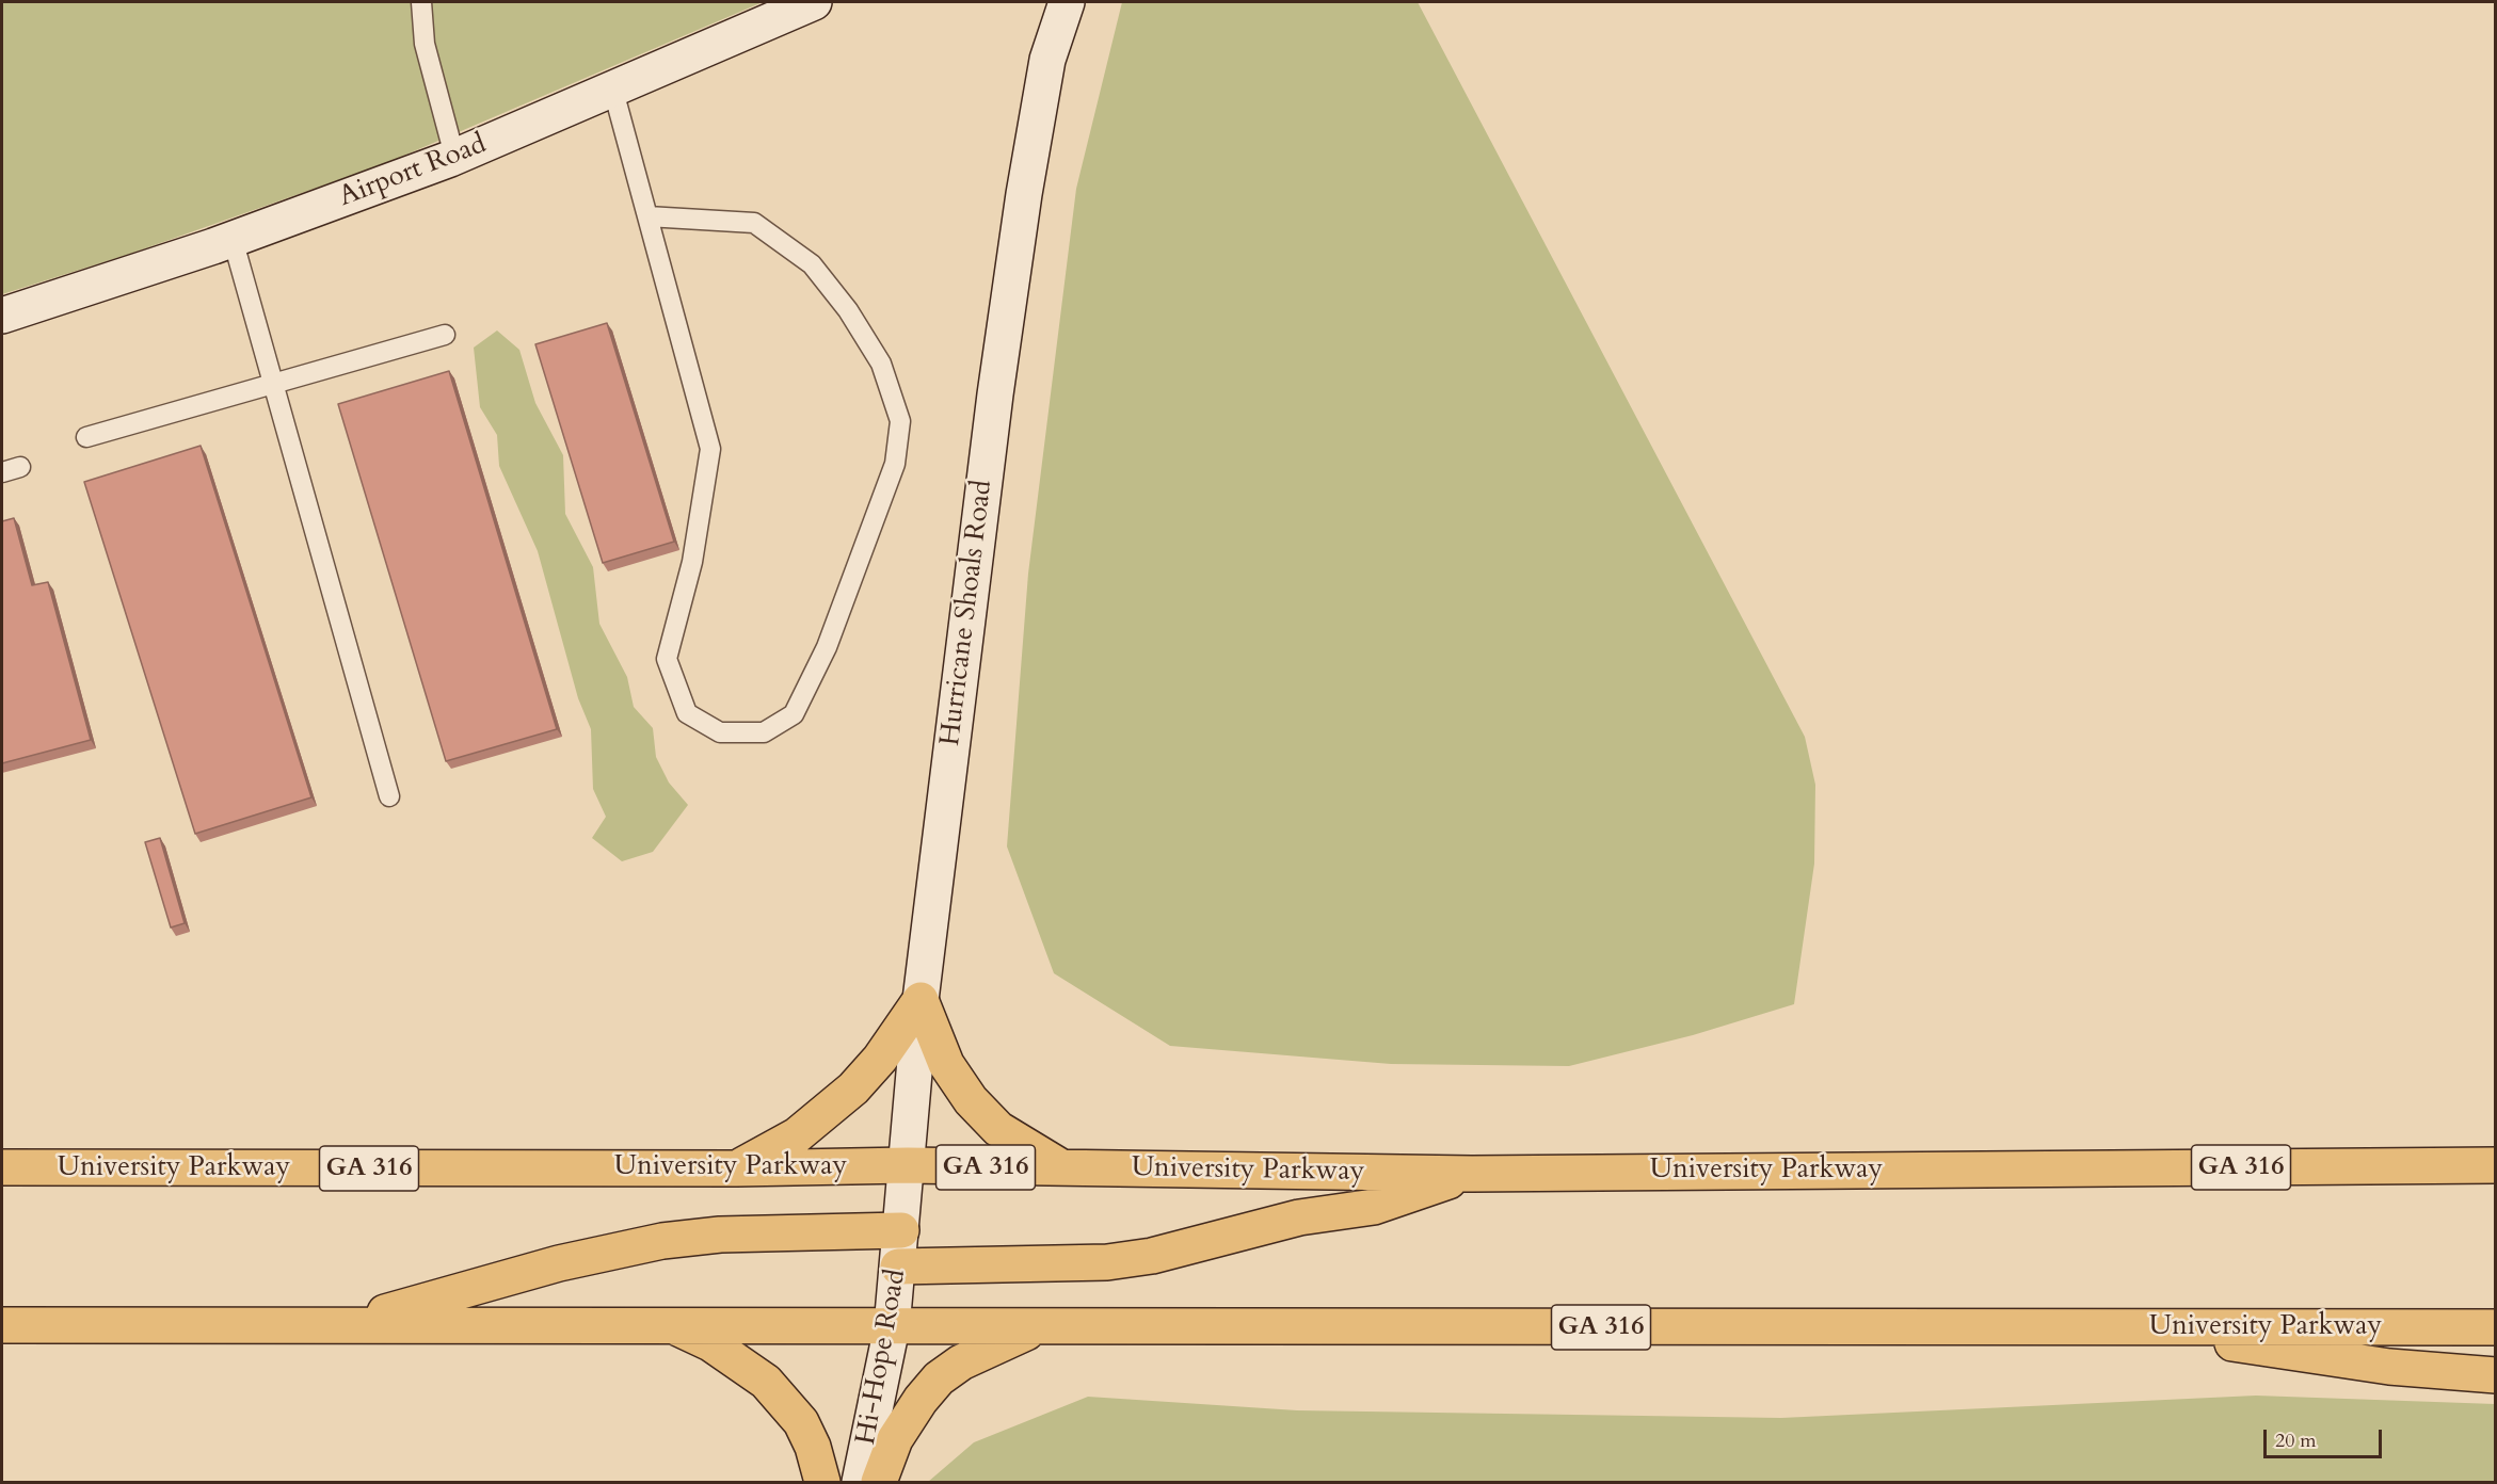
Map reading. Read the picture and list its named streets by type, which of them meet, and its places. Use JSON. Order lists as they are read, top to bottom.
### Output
{
  "streets": {
    "highway": ["University Parkway", "GA 316"],
    "street": ["Airport Road", "Hurricane Shoals Road", "Hi-Hope Road"]
  },
  "crossings": [
    ["Hurricane Shoals Road", "University Parkway"],
    ["Hurricane Shoals Road", "Hi-Hope Road"],
    ["University Parkway", "Hi-Hope Road"]
  ],
  "scale_bar": "20 m"
}
